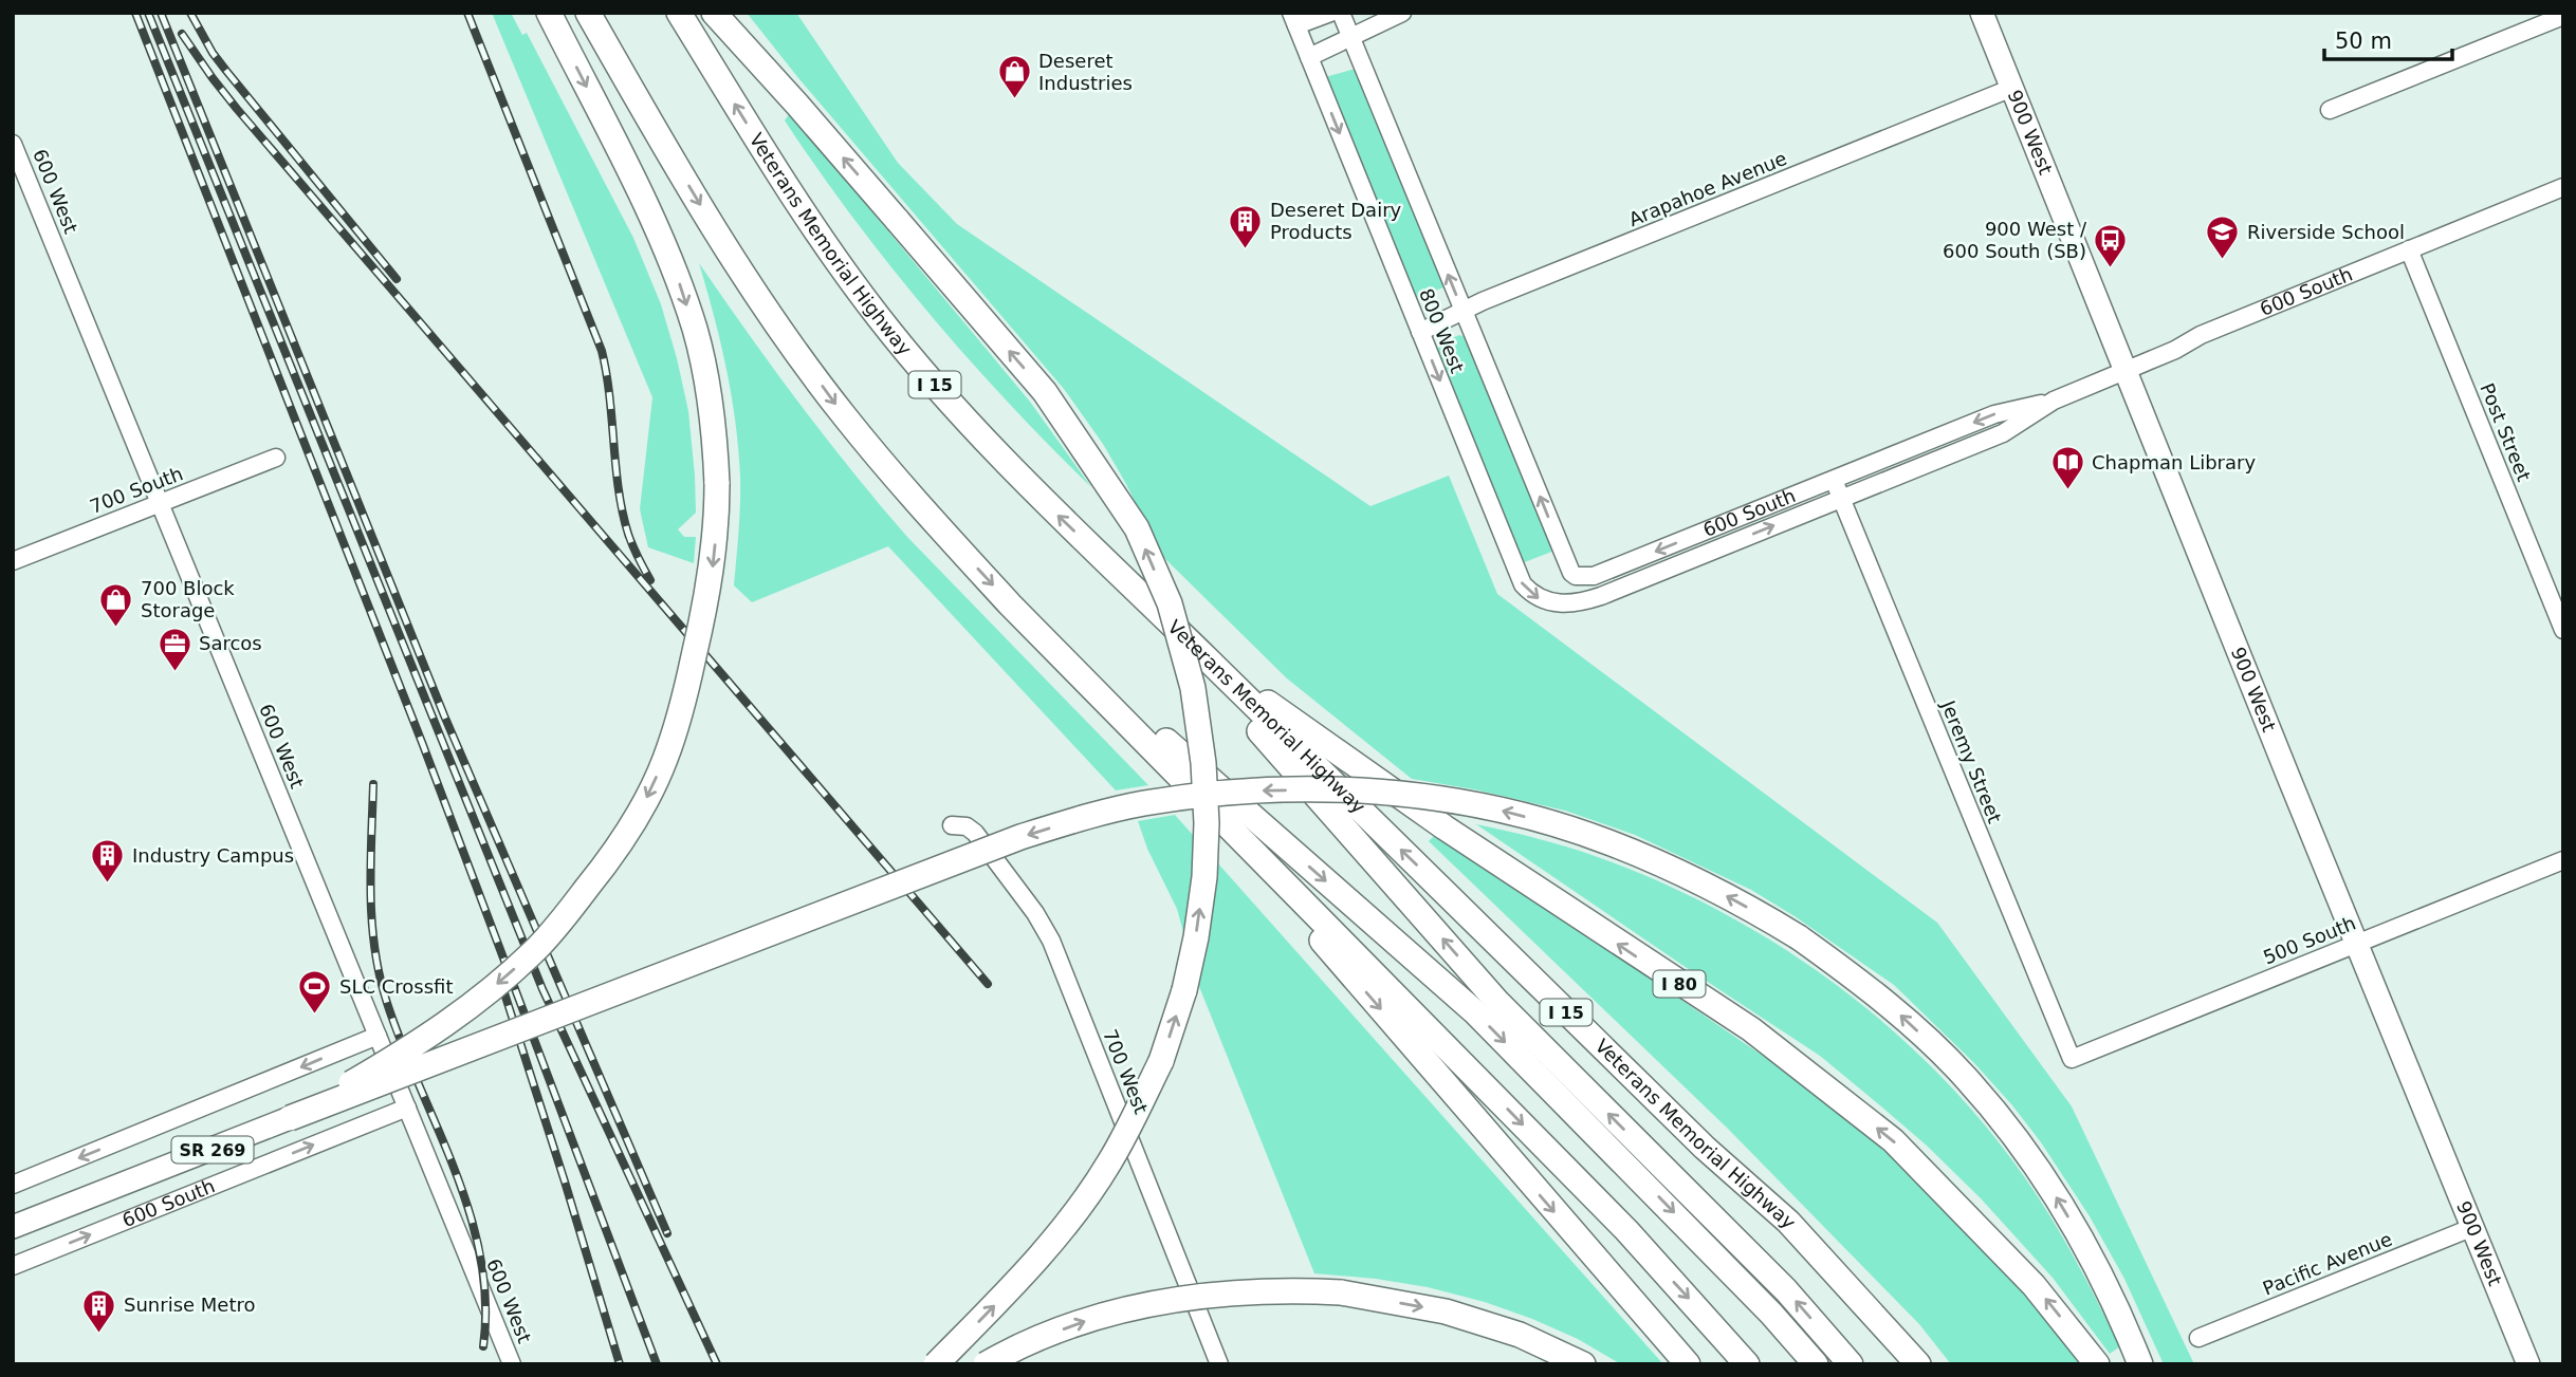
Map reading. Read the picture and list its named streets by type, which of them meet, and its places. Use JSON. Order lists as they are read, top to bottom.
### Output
{
  "streets": {
    "highway": ["Veterans Memorial Highway", "I 15", "I 80"],
    "main road": ["900 West", "600 South", "SR 269"],
    "street": [
      "Arapahoe Avenue",
      "600 West",
      "800 West",
      "Post Street",
      "700 South",
      "Jeremy Street",
      "500 South",
      "700 West",
      "Pacific Avenue"
    ]
  },
  "crossings": [
    ["900 West", "Arapahoe Avenue"],
    ["900 West", "600 South"],
    ["900 West", "500 South"],
    ["900 West", "Pacific Avenue"],
    ["Arapahoe Avenue", "800 West"],
    ["600 West", "600 South"],
    ["600 West", "700 South"],
    ["Veterans Memorial Highway", "I 80"],
    ["600 South", "800 West"],
    ["600 South", "Post Street"],
    ["600 South", "Jeremy Street"],
    ["Jeremy Street", "500 South"]
  ],
  "places": {
    "shop": ["Deseret Industries", "700 Block Storage"],
    "building": ["Deseret Dairy Products", "Industry Campus", "Sunrise Metro"],
    "school or university": ["Riverside School"],
    "bus stop": ["900 West / 600 South (SB)"],
    "library": ["Chapman Library"],
    "office": ["Sarcos"],
    "sports": ["SLC Crossfit"]
  },
  "scale_bar": "50 m"
}
